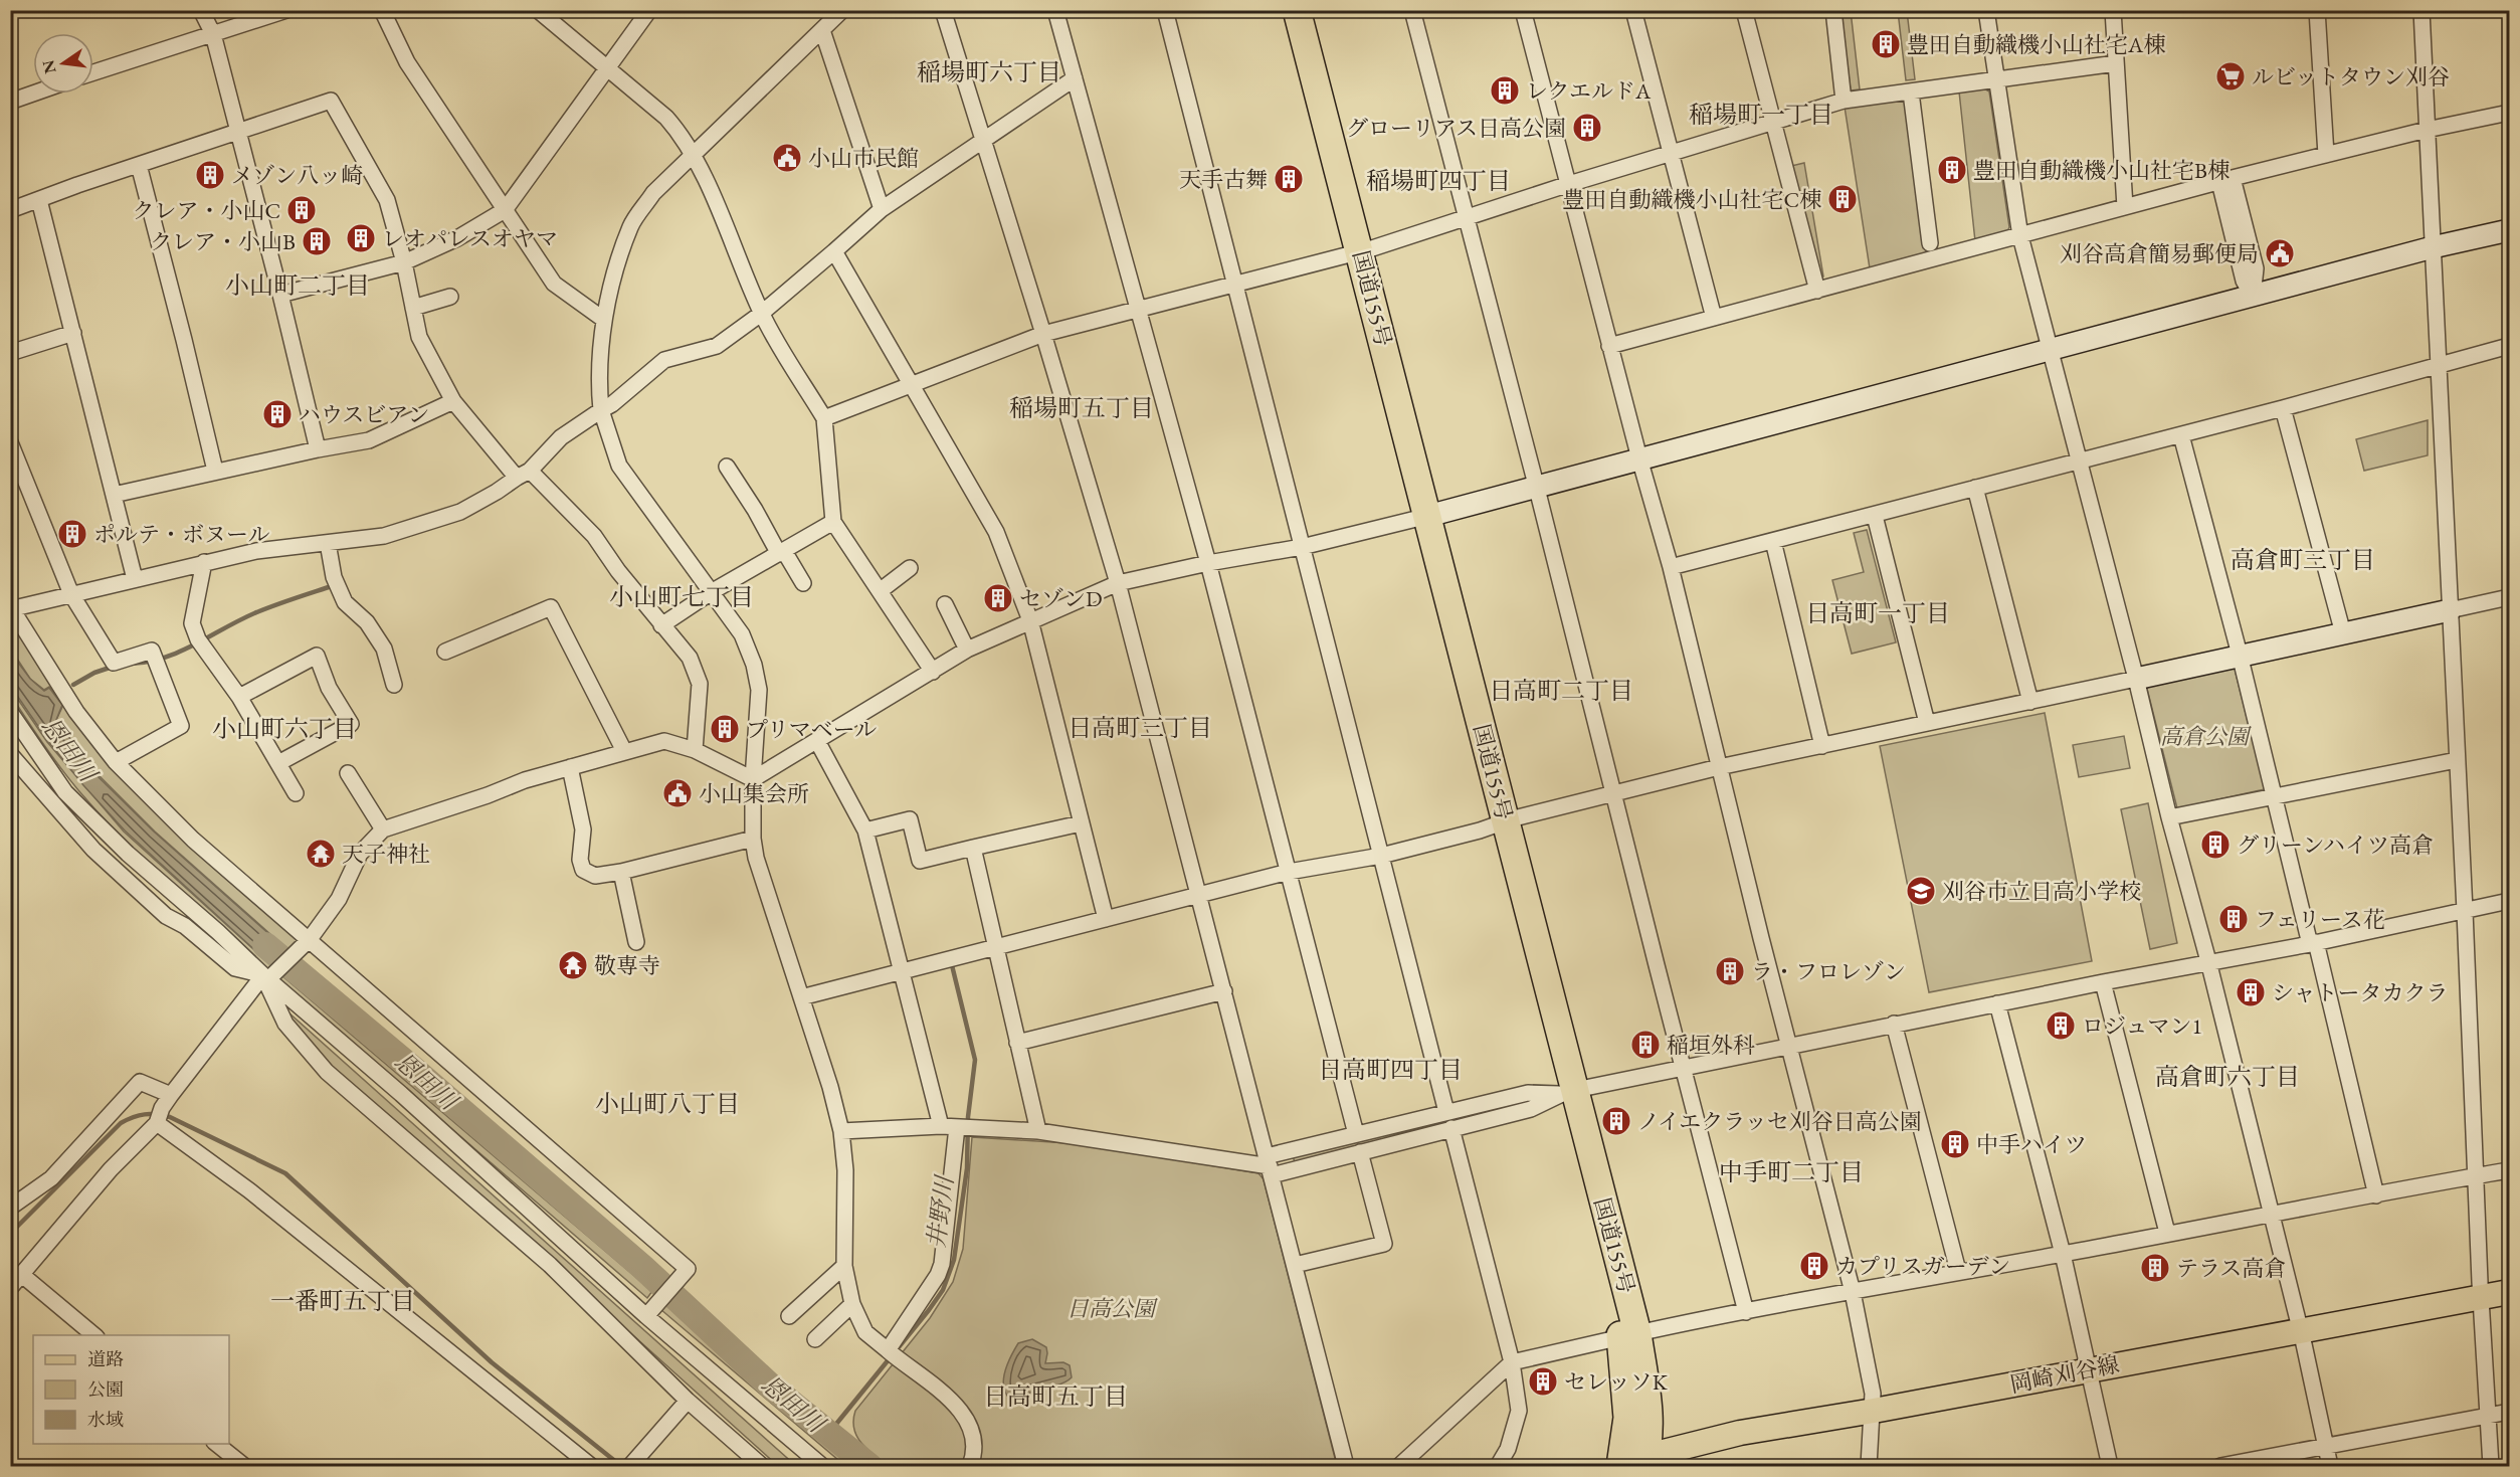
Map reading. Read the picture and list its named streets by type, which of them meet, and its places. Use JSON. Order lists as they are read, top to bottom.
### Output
{
  "streets": {
    "highway": ["国道155号"],
    "main road": ["岡崎刈谷線"]
  },
  "crossings": [
    ["国道155号", "岡崎刈谷線"]
  ],
  "districts": [
    "稲場町六丁目",
    "稲場町一丁目",
    "稲場町四丁目",
    "小山町二丁目",
    "稲場町五丁目",
    "高倉町三丁目",
    "小山町七丁目",
    "日高町一丁目",
    "日高町二丁目",
    "日高町三丁目",
    "小山町六丁目",
    "日高町四丁目",
    "高倉町六丁目",
    "小山町八丁目",
    "中手町二丁目",
    "一番町五丁目",
    "日高町五丁目"
  ],
  "water": ["恩田川", "井野川"],
  "parks": ["高倉公園", "日高公園"],
  "places": {
    "building": [
      "豊田自動織機小山社宅A棟",
      "レクエルドA",
      "グローリアス日高公園",
      "豊田自動織機小山社宅B棟",
      "メゾン八ッ崎",
      "天手古舞",
      "豊田自動織機小山社宅C棟",
      "クレア・小山C",
      "レオパレスオヤマ",
      "クレア・小山B",
      "ハウスビアン",
      "ポルテ・ボヌール",
      "セゾンD",
      "プリマベール",
      "グリーンハイツ高倉",
      "フェリース花",
      "ラ・フロレゾン",
      "シャトータカクラ",
      "ロジュマン1",
      "稲垣外科",
      "ノイエクラッセ刈谷日高公園",
      "中手ハイツ",
      "カプリスガーデン",
      "テラス高倉",
      "セレッソK"
    ],
    "supermarket": ["ルビットタウン刈谷"],
    "public building": ["小山市民館", "刈谷高倉簡易郵便局", "小山集会所"],
    "temple": ["天子神社", "敬専寺"],
    "school or university": ["刈谷市立日高小学校"]
  },
  "legend": ["道路", "公園", "水域"],
  "north": "left"
}
